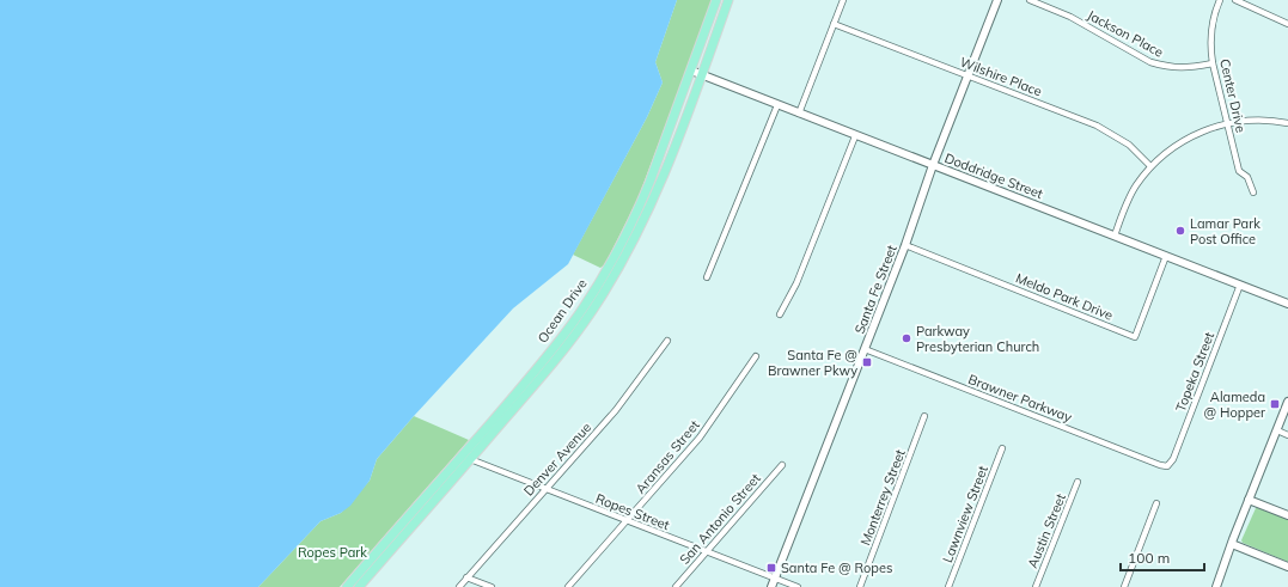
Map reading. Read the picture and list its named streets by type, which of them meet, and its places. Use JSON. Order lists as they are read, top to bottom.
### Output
{
  "streets": {
    "main road": ["Doddridge Street", "Santa Fe Street", "Ocean Drive"],
    "street": [
      "Jackson Place",
      "Wilshire Place",
      "Center Drive",
      "Meldo Park Drive",
      "Topeka Street",
      "Brawner Parkway",
      "Aransas Street",
      "Denver Avenue",
      "Monterrey Street",
      "Ropes Street",
      "Lawnview Street",
      "San Antonio Street",
      "Austin Street"
    ]
  },
  "crossings": [
    ["Jackson Place", "Center Drive"],
    ["Wilshire Place", "Santa Fe Street"],
    ["Doddridge Street", "Santa Fe Street"],
    ["Doddridge Street", "Meldo Park Drive"],
    ["Doddridge Street", "Ocean Drive"],
    ["Doddridge Street", "Topeka Street"],
    ["Santa Fe Street", "Meldo Park Drive"],
    ["Santa Fe Street", "Brawner Parkway"],
    ["Santa Fe Street", "Ropes Street"],
    ["Ocean Drive", "Ropes Street"],
    ["Topeka Street", "Brawner Parkway"],
    ["Aransas Street", "Ropes Street"],
    ["Denver Avenue", "Ropes Street"],
    ["Ropes Street", "San Antonio Street"]
  ],
  "parks": ["Ropes Park"],
  "places": {
    "other": ["Lamar Park Post Office", "Parkway Presbyterian Church"],
    "transit": ["Santa Fe @ Brawner Pkwy", "Alameda @ Hopper", "Santa Fe @ Ropes"]
  },
  "scale_bar": "100 m"
}
